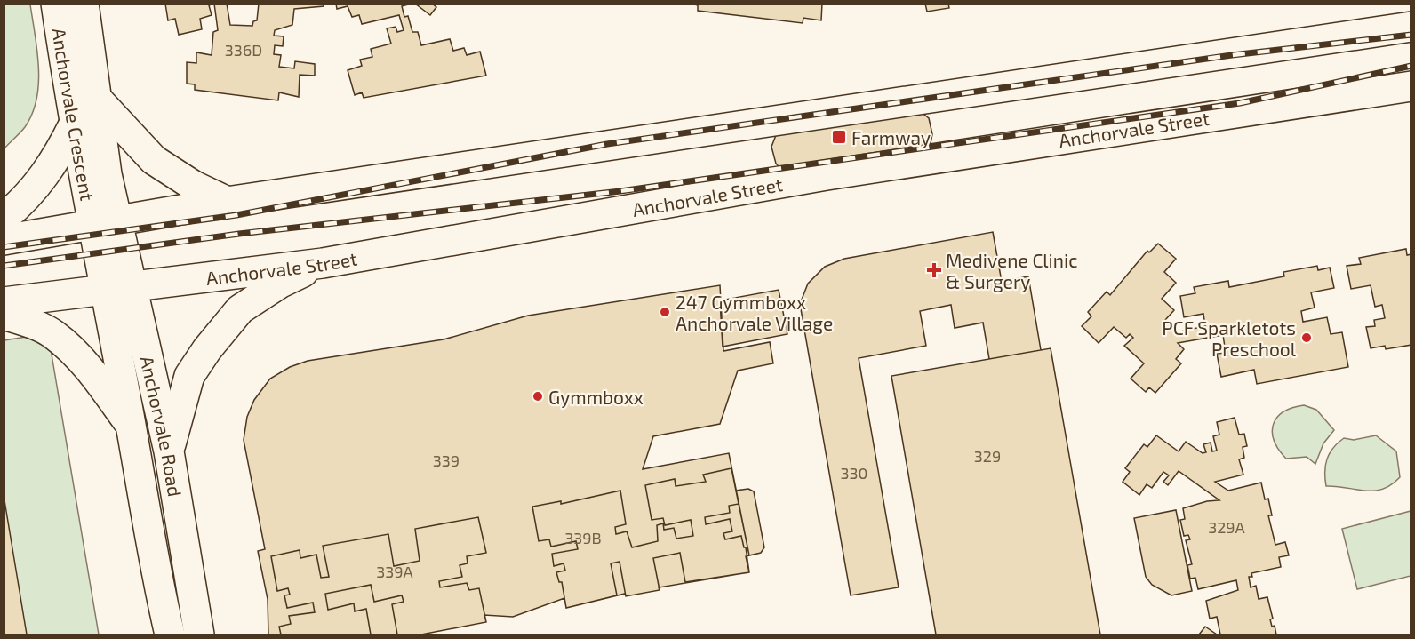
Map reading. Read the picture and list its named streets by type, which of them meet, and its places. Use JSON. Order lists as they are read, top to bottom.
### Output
{
  "streets": {
    "street": ["Anchorvale Crescent", "Anchorvale Street", "Anchorvale Road"]
  },
  "crossings": [
    ["Anchorvale Crescent", "Anchorvale Road"],
    ["Anchorvale Street", "Anchorvale Road"]
  ],
  "places": {
    "transit": ["Farmway"],
    "health": ["Medivene Clinic & Surgery"],
    "other": ["247 Gymmboxx Anchorvale Village", "PCF Sparkletots Preschool", "Gymmboxx"]
  },
  "house_numbers": [
    "336D",
    "329",
    "339",
    "330",
    "329A",
    "339B",
    "339A"
  ]
}
